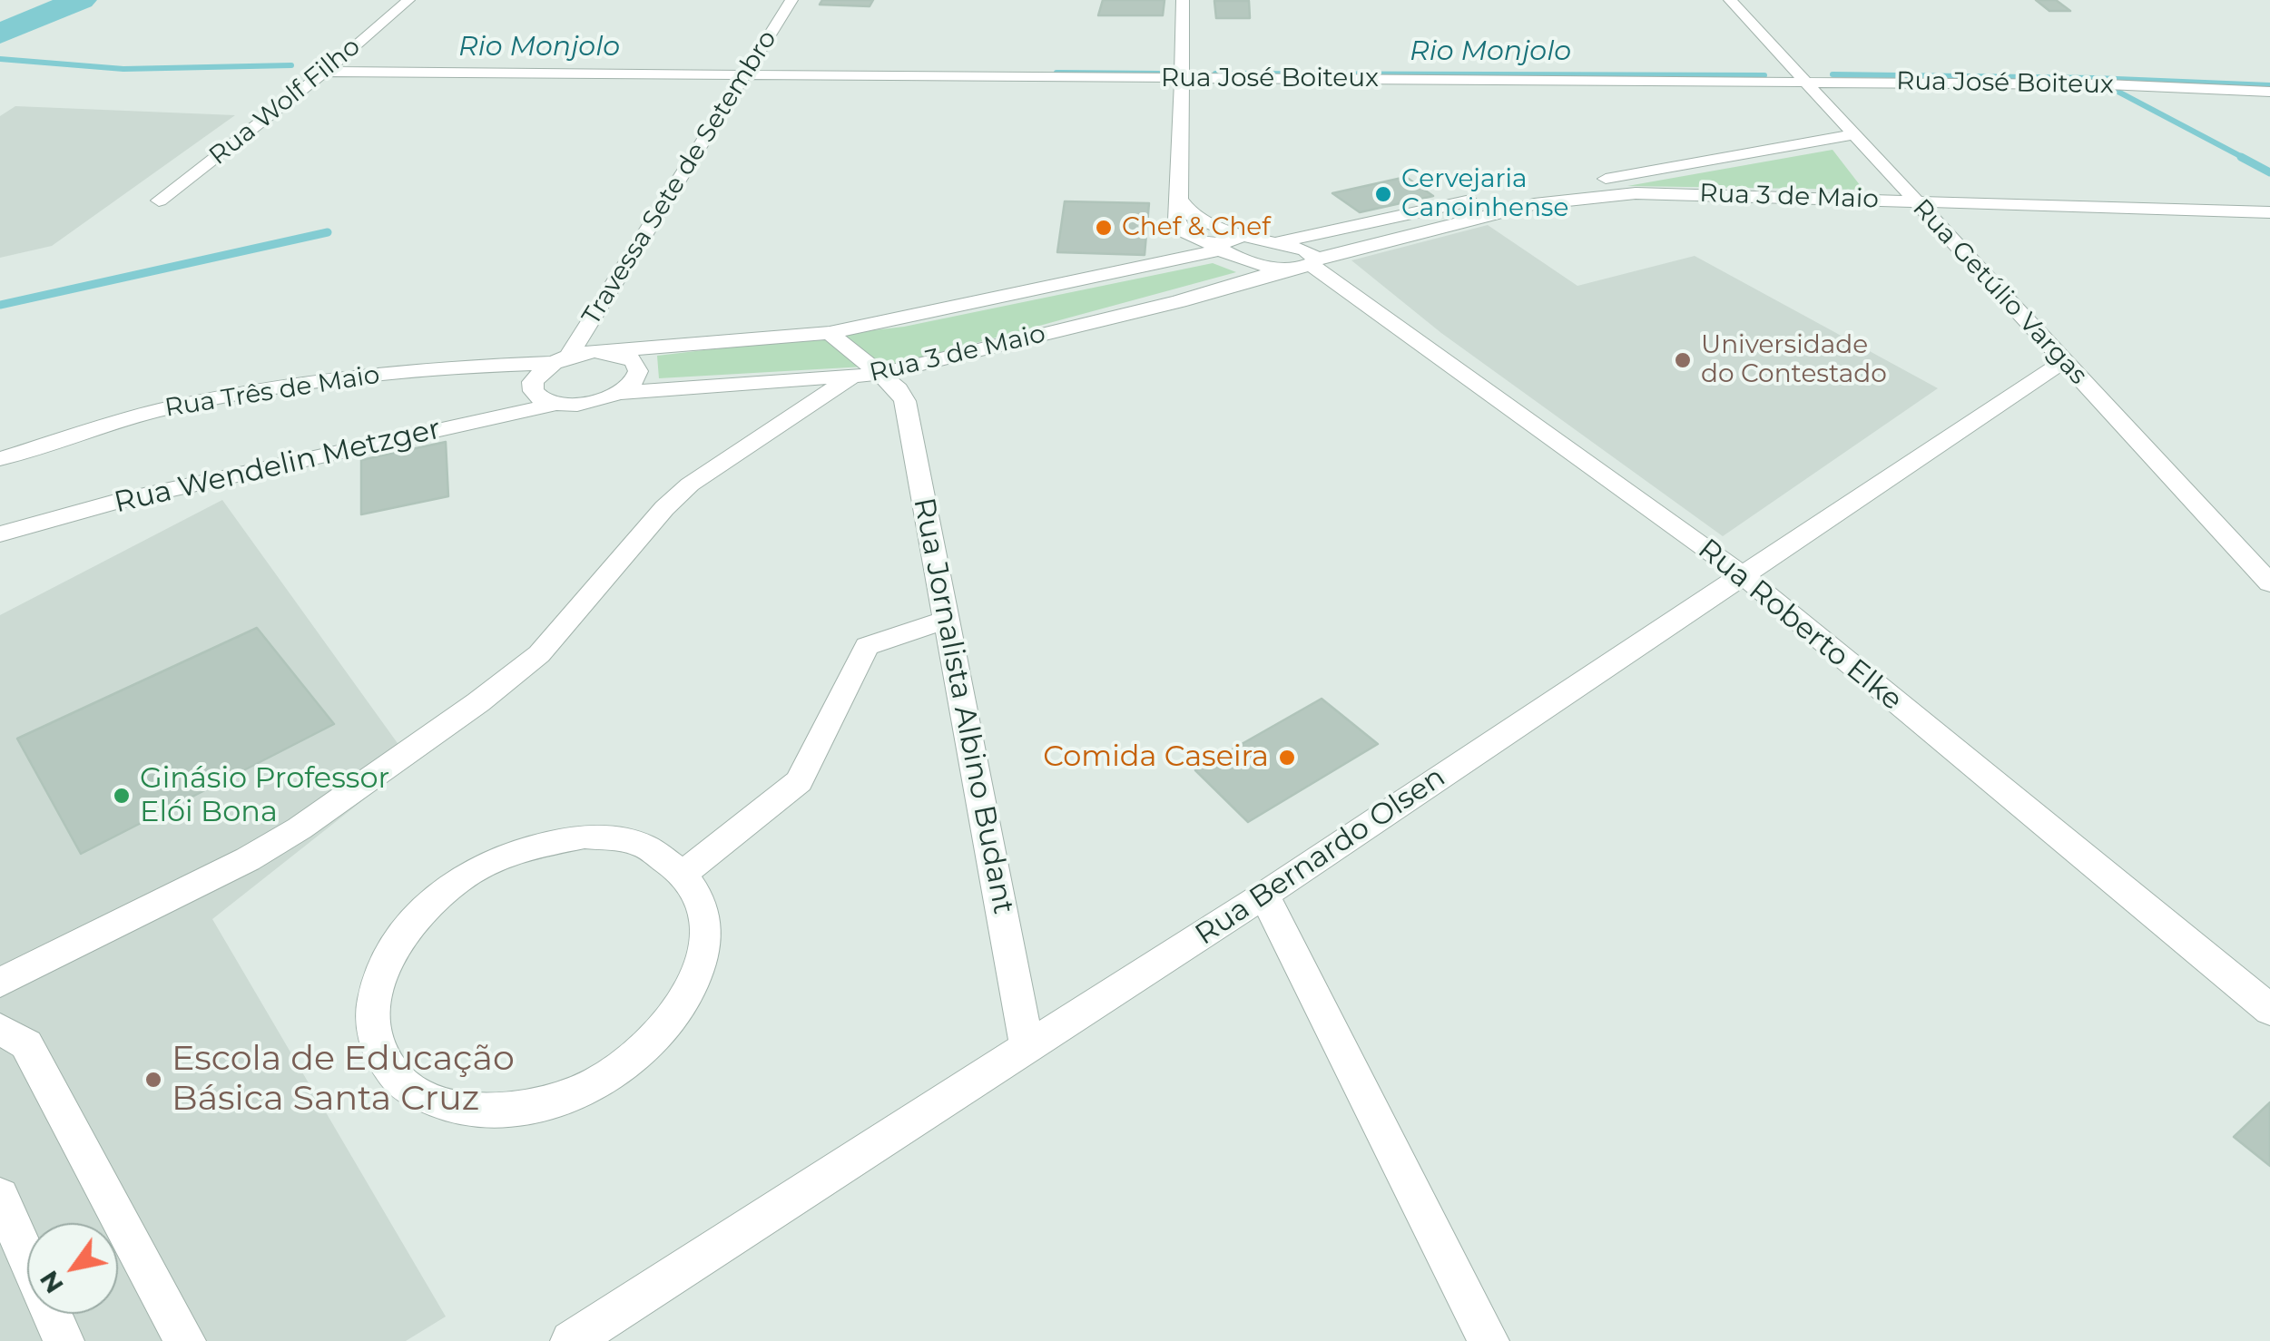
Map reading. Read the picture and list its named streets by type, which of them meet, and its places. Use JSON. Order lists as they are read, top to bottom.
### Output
{
  "streets": {
    "street": [
      "Rua José Boiteux",
      "Rua Wolf Filho",
      "Travessa Sete de Setembro",
      "Rua 3 de Maio",
      "Rua Getúlio Vargas",
      "Rua Três de Maio",
      "Rua Wendelin Metzger",
      "Rua Roberto Elke",
      "Rua Jornalista Albino Budant",
      "Rua Bernardo Olsen"
    ]
  },
  "crossings": [
    ["Rua José Boiteux", "Rua Wolf Filho"],
    ["Rua José Boiteux", "Travessa Sete de Setembro"],
    ["Rua José Boiteux", "Rua Getúlio Vargas"],
    ["Travessa Sete de Setembro", "Rua 3 de Maio"],
    ["Travessa Sete de Setembro", "Rua Três de Maio"],
    ["Travessa Sete de Setembro", "Rua Wendelin Metzger"],
    ["Rua 3 de Maio", "Rua Getúlio Vargas"],
    ["Rua 3 de Maio", "Rua Três de Maio"],
    ["Rua 3 de Maio", "Rua Wendelin Metzger"],
    ["Rua 3 de Maio", "Rua Roberto Elke"],
    ["Rua 3 de Maio", "Rua Jornalista Albino Budant"],
    ["Rua Getúlio Vargas", "Rua Bernardo Olsen"],
    ["Rua Roberto Elke", "Rua Bernardo Olsen"],
    ["Rua Jornalista Albino Budant", "Rua Bernardo Olsen"]
  ],
  "water": ["Rio Monjolo"],
  "places": [
    "Cervejaria Canoinhense",
    "Chef & Chef",
    "Universidade do Contestado",
    "Comida Caseira",
    "Ginásio Professor Elói Bona",
    "Escola de Educação Básica Santa Cruz"
  ],
  "north": "bottom left"
}
